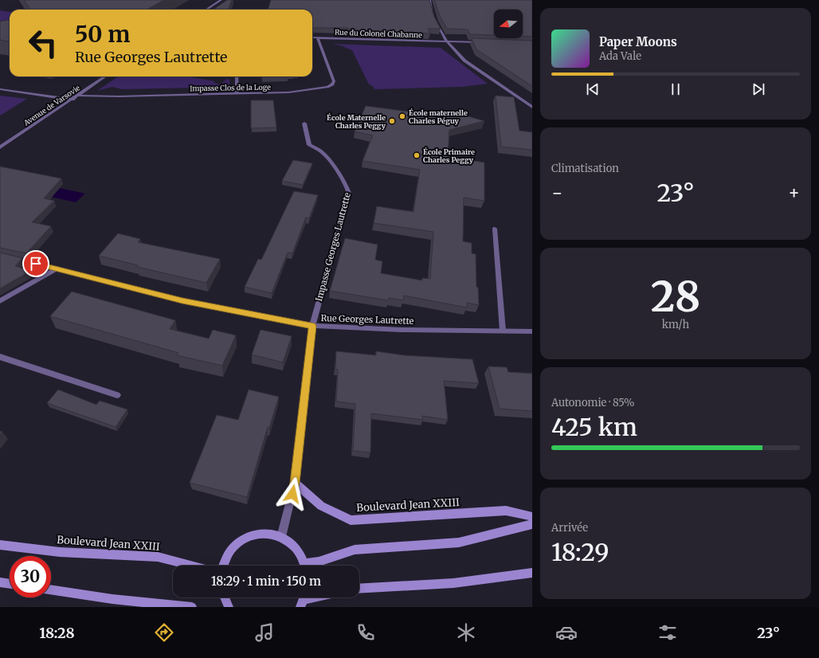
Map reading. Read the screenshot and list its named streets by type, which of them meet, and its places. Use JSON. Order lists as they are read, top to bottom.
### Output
{
  "streets": {
    "main road": ["Boulevard Jean XXIII"],
    "street": [
      "Rue du Colonel Chabanne",
      "Impasse Clos de la Loge",
      "Avenue de Varsovie",
      "Impasse Georges Lautrette",
      "Rue Georges Lautrette"
    ]
  },
  "crossings": [
    ["Rue du Colonel Chabanne", "Impasse Clos de la Loge"],
    ["Impasse Clos de la Loge", "Avenue de Varsovie"],
    ["Impasse Georges Lautrette", "Rue Georges Lautrette"],
    ["Impasse Georges Lautrette", "Boulevard Jean XXIII"]
  ],
  "places": ["École maternelle Charles Péguy", "École Maternelle Charles Peggy", "École Primaire Charles Peggy"],
  "north": "left",
  "page": {
    "turn": ["50 m", "Rue Georges Lautrette"],
    "song": ["Paper Moons", "Ada Vale"],
    "tile": [
      "Climatisation",
      ["28", "km/h"],
      ["Autonomie · 85%", "425 km"],
      ["Arrivée", "18:29"]
    ],
    "heat": ["−", "23°", "+"],
    "limit": "30",
    "trip": "18:29 · 1 min · 150 m",
    "tabs": ["18:28", "23°"]
  }
}
